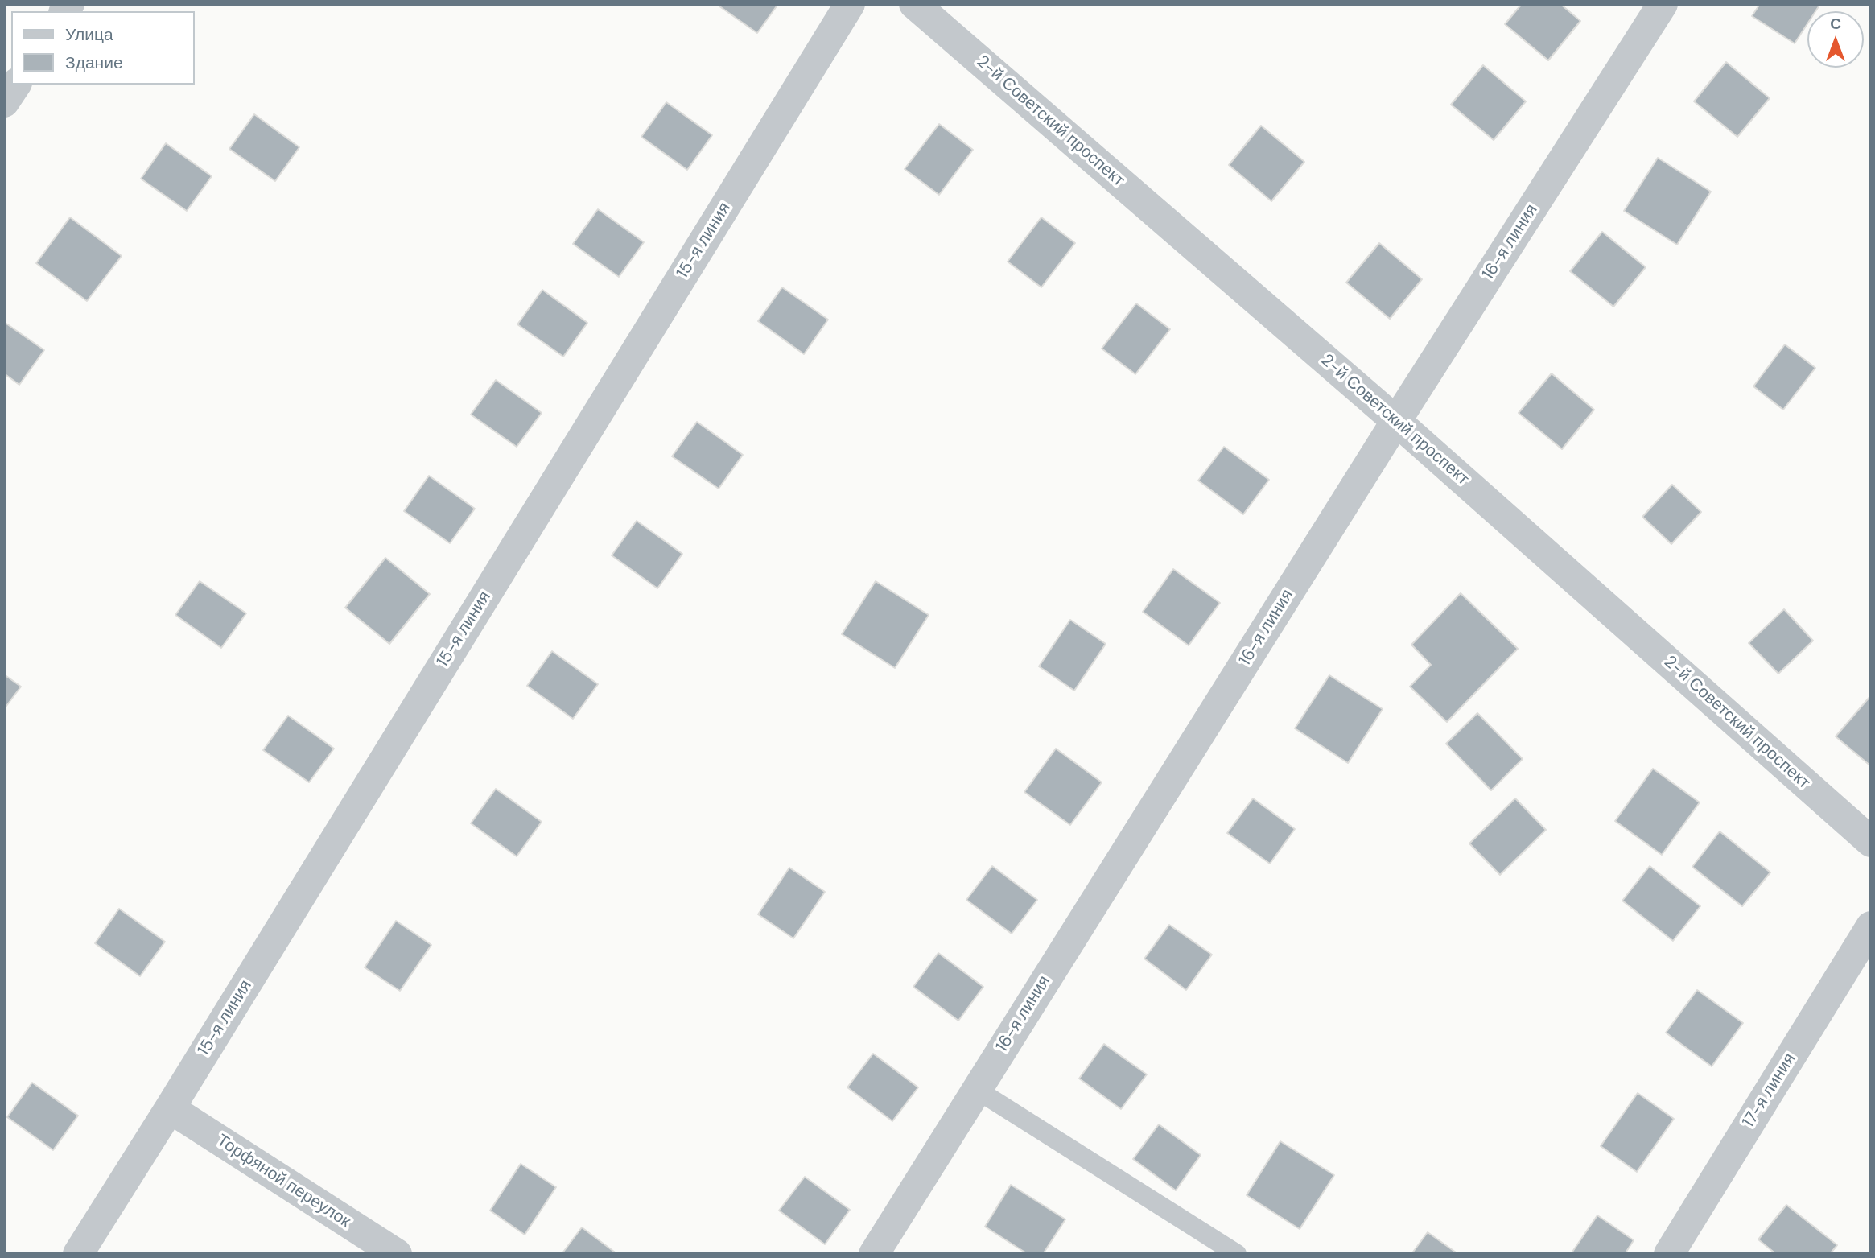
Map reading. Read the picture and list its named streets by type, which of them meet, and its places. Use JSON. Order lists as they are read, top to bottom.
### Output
{
  "streets": {
    "street": [
      "2-й Советский проспект",
      "15-я линия",
      "16-я линия",
      "17-я линия",
      "Торфяной переулок"
    ]
  },
  "crossings": [
    ["2-й Советский проспект", "16-я линия"],
    ["15-я линия", "Торфяной переулок"]
  ],
  "legend": ["Улица", "Здание"],
  "north": "top"
}
